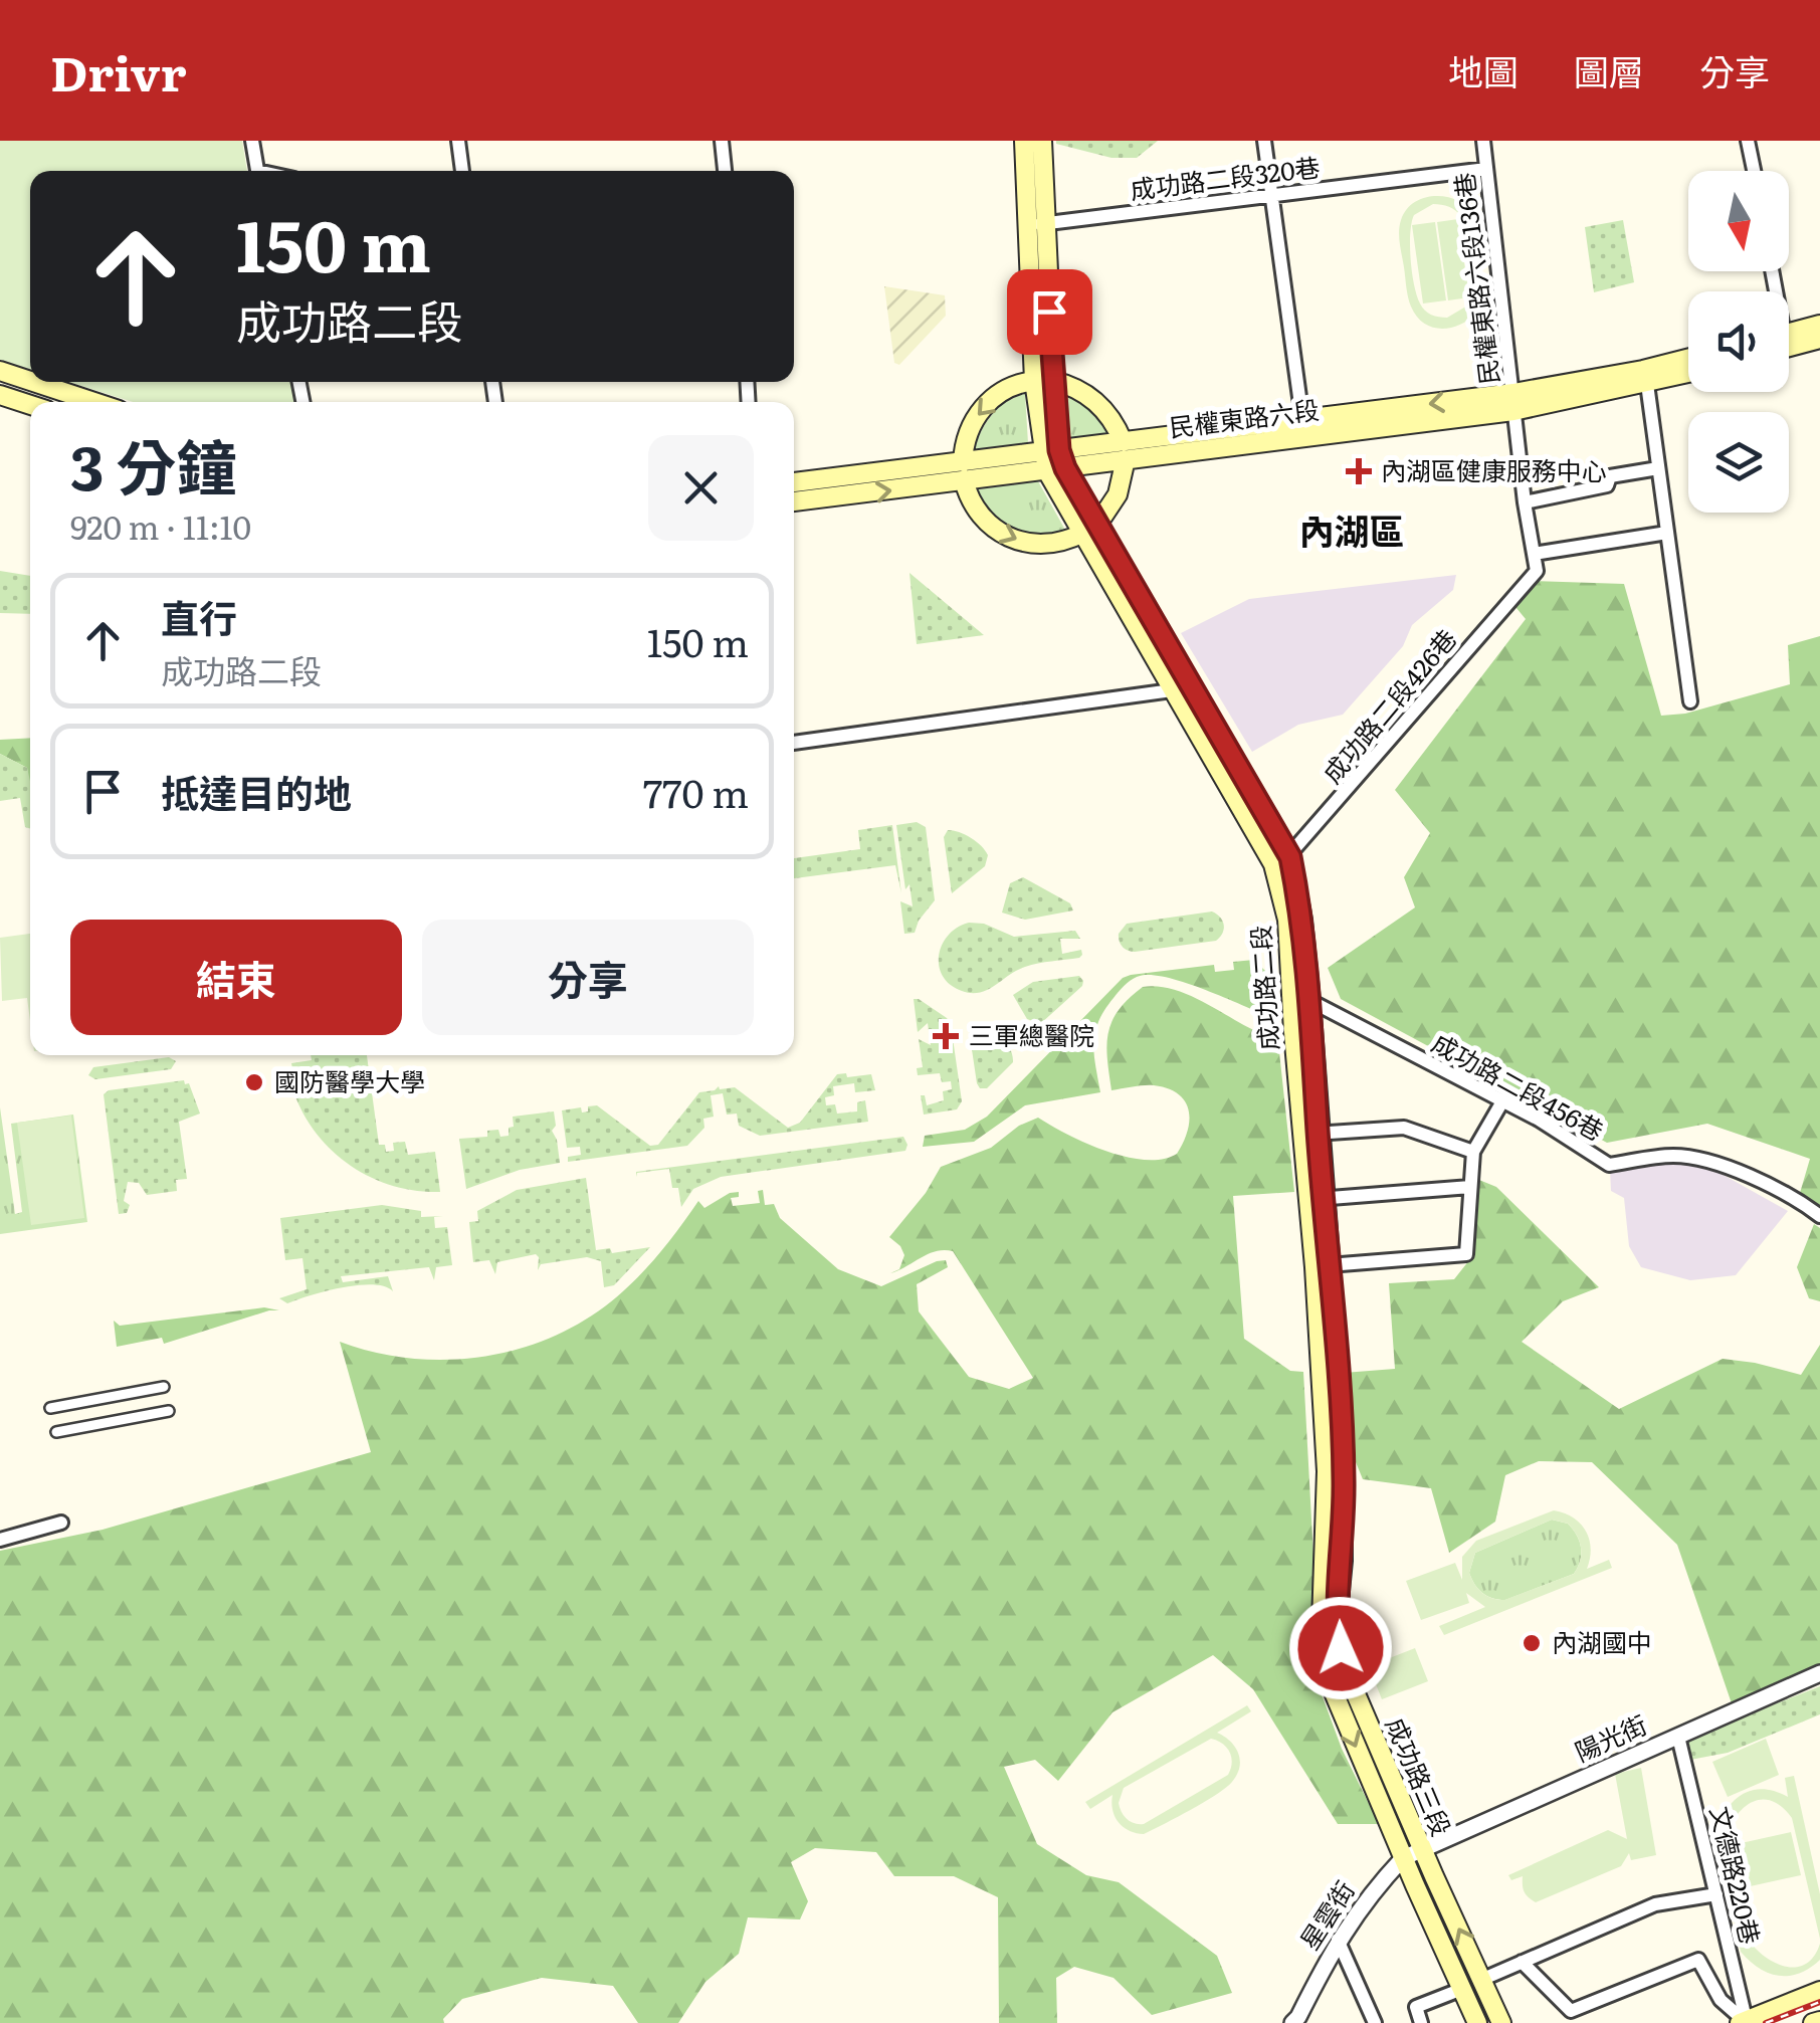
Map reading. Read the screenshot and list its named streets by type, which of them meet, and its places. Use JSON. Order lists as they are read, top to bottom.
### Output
{
  "streets": {
    "main road": ["民權東路六段", "成功路二段", "成功路三段"],
    "street": [
      "成功路二段320巷",
      "民權東路六段136巷",
      "成功路二段426巷",
      "成功路二段456巷",
      "陽光街",
      "文德路220巷",
      "星雲街"
    ]
  },
  "crossings": [
    ["成功路二段320巷", "民權東路六段136巷"],
    ["成功路二段320巷", "成功路二段"],
    ["民權東路六段136巷", "民權東路六段"],
    ["民權東路六段136巷", "成功路二段426巷"],
    ["民權東路六段", "成功路二段"],
    ["成功路二段426巷", "成功路二段"],
    ["成功路二段", "成功路二段456巷"],
    ["成功路二段", "成功路三段"],
    ["陽光街", "成功路三段"],
    ["陽光街", "文德路220巷"],
    ["陽光街", "星雲街"],
    ["成功路三段", "星雲街"]
  ],
  "districts": ["內湖區"],
  "places": {
    "health": ["內湖區健康服務中心", "三軍總醫院"],
    "other": ["國防醫學大學", "內湖國中"]
  },
  "north": "bottom",
  "page": {
    "header": "Drivr",
    "nav": ["地圖", "圖層", "分享"],
    "turn": ["150 m", "成功路二段"],
    "heading": ["3 分鐘", "920 m · 11:10"],
    "list": [
      {
        "name": "直行",
        "note": "成功路二段",
        "value": "150 m"
      },
      {
        "name": "抵達目的地",
        "value": "770 m"
      }
    ],
    "buttons": ["結束", "分享"]
  }
}
